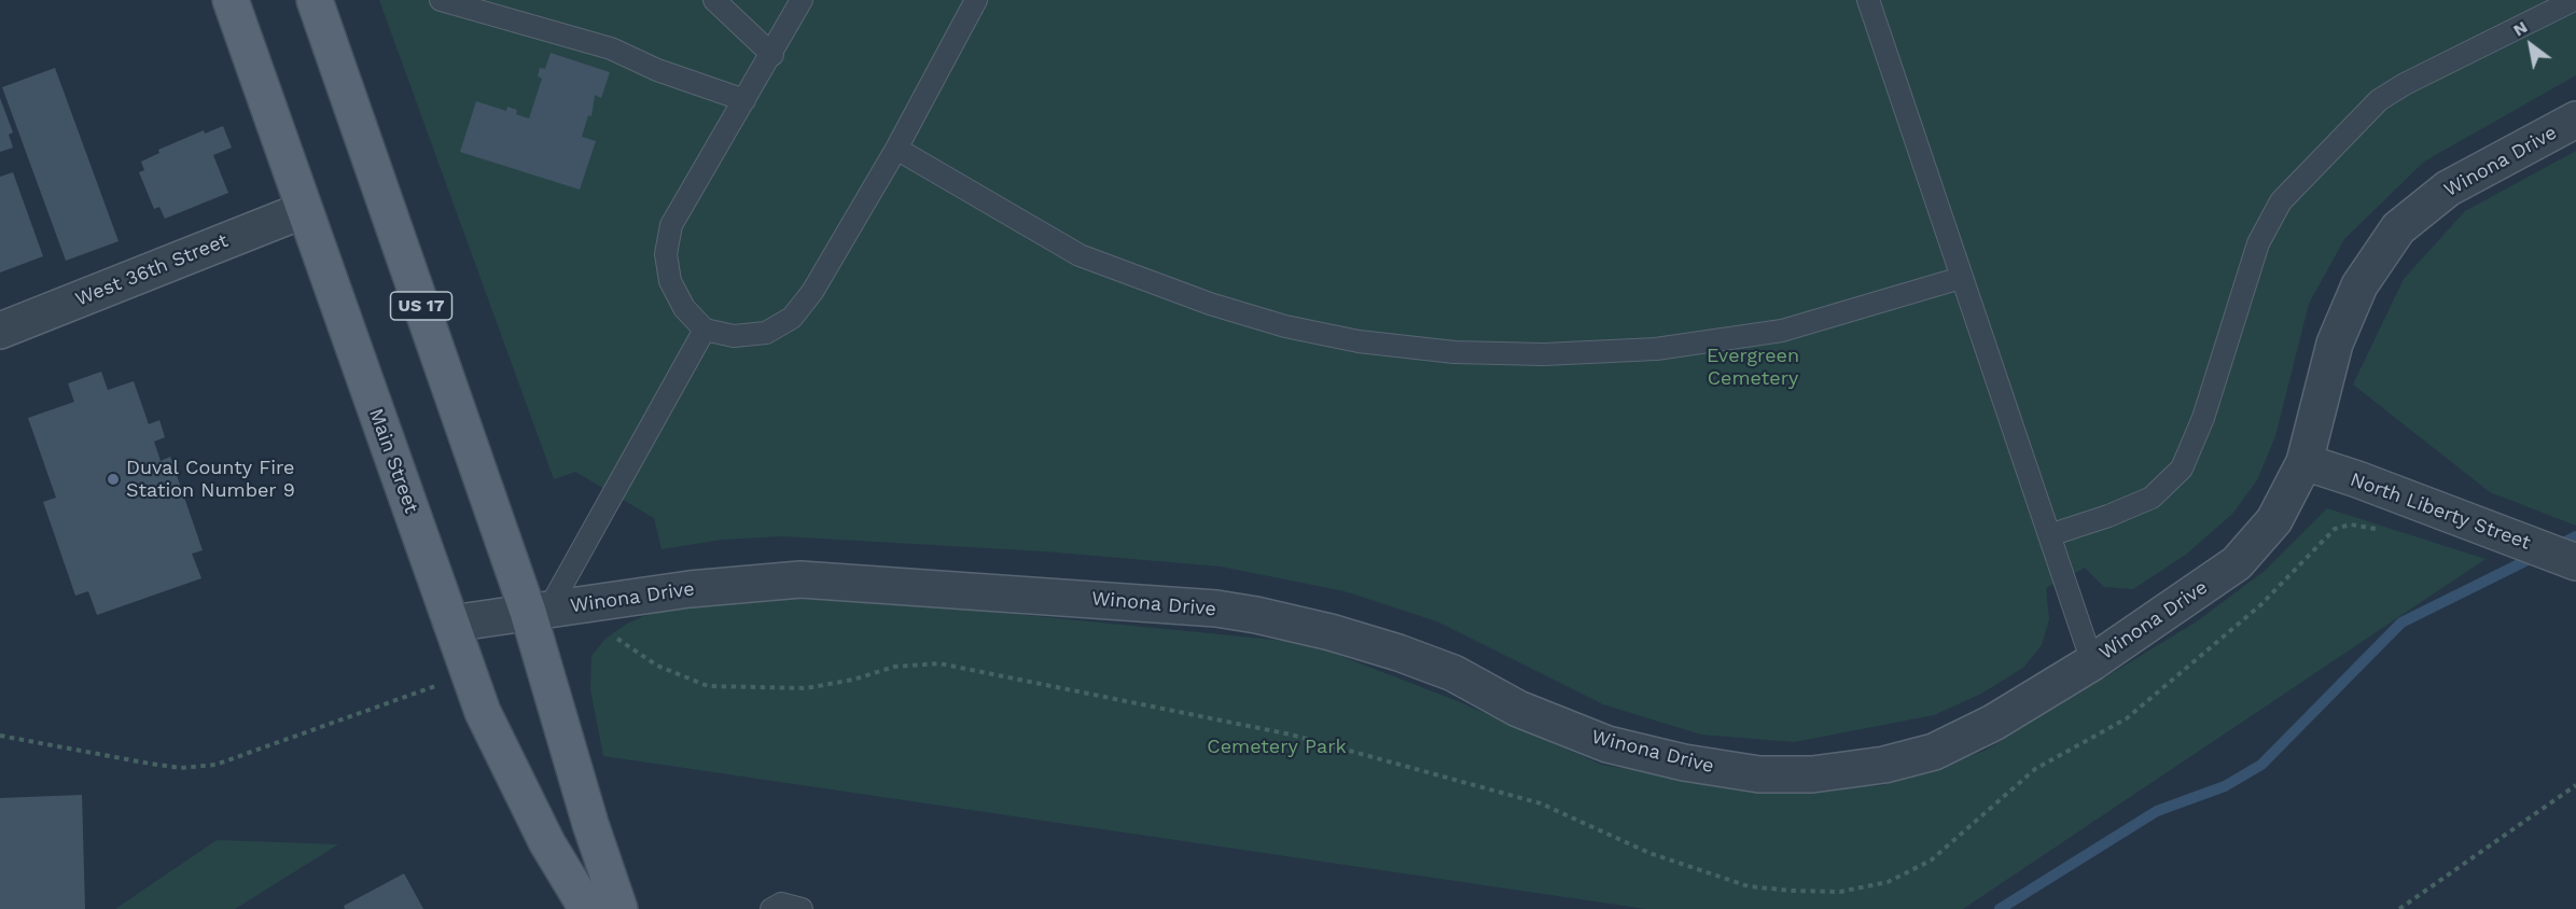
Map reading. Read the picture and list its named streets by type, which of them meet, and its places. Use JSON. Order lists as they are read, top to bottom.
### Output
{
  "streets": {
    "main road": ["US 17", "Main Street"],
    "street": ["Winona Drive", "West 36th Street", "North Liberty Street"]
  },
  "crossings": [
    ["Winona Drive", "US 17"],
    ["Winona Drive", "Main Street"],
    ["Winona Drive", "North Liberty Street"],
    ["West 36th Street", "Main Street"]
  ],
  "parks": ["Evergreen Cemetery", "Cemetery Park"],
  "places": ["Duval County Fire Station Number 9"],
  "north": "top left"
}
